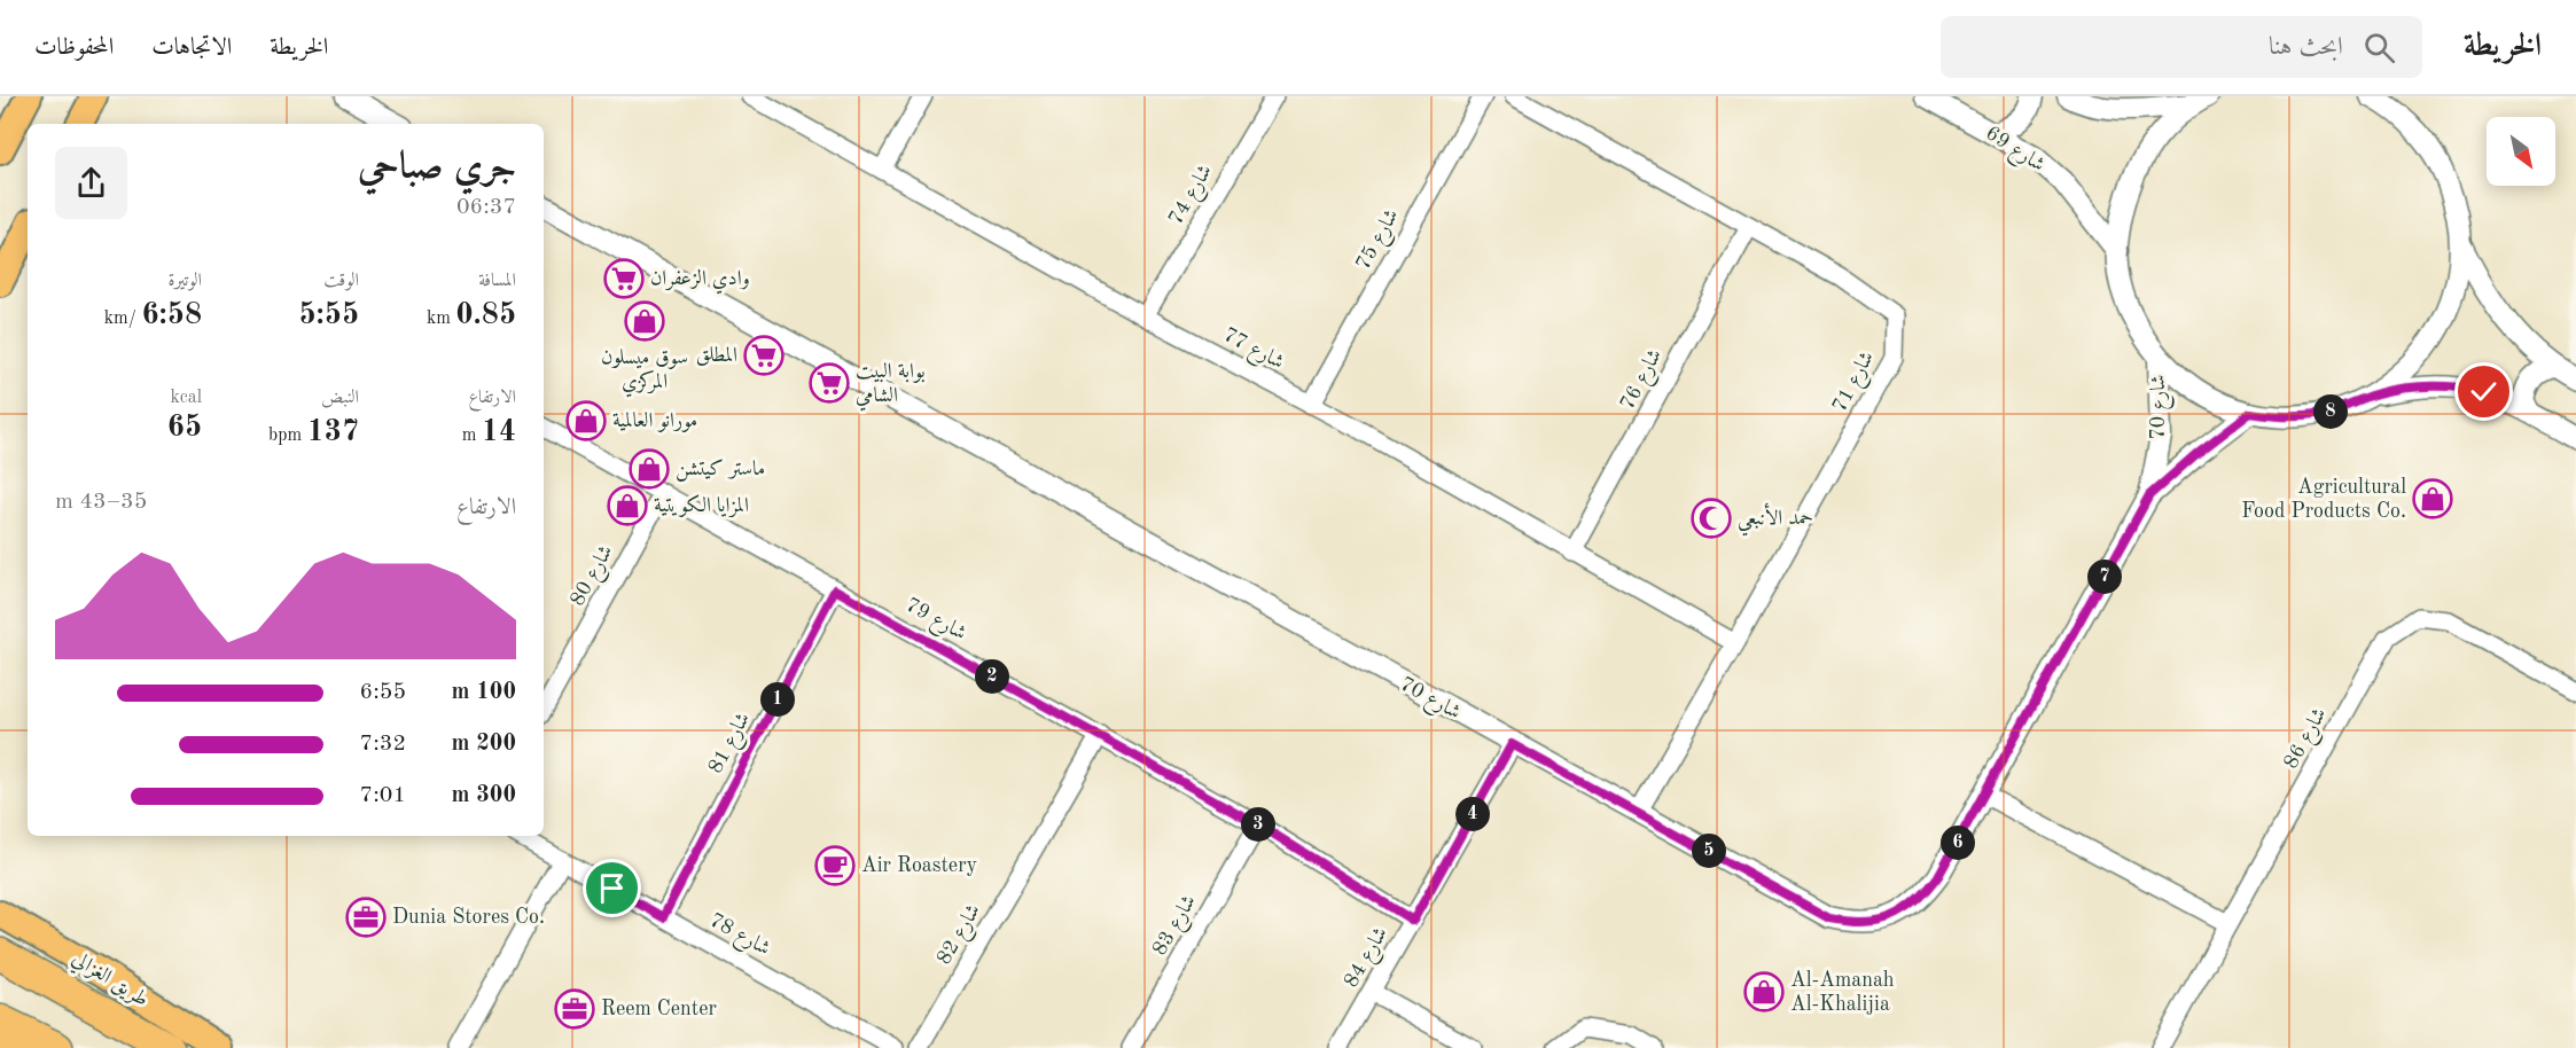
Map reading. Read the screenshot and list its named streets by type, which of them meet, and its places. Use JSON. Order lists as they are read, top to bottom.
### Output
{
  "streets": {
    "highway": ["طريق الغزالي"],
    "street": [
      "شارع 69",
      "شارع 74",
      "شارع 75",
      "شارع 77",
      "شارع 76",
      "شارع 71",
      "شارع 70",
      "شارع 80",
      "شارع 79",
      "شارع 86",
      "شارع 81",
      "شارع 83",
      "شارع 78",
      "شارع 82",
      "شارع 84"
    ]
  },
  "crossings": [
    ["شارع 74", "شارع 77"],
    ["شارع 75", "شارع 77"],
    ["شارع 77", "شارع 76"],
    ["شارع 77", "شارع 71"],
    ["شارع 76", "شارع 71"],
    ["شارع 71", "شارع 70"],
    ["شارع 70", "شارع 84"],
    ["شارع 80", "شارع 79"],
    ["شارع 79", "شارع 81"],
    ["شارع 79", "شارع 83"],
    ["شارع 79", "شارع 82"],
    ["شارع 79", "شارع 84"],
    ["شارع 81", "شارع 78"]
  ],
  "places": {
    "supermarket": ["وادي الزعفران", "المطلق", "بوابة البيت الشامي"],
    "shop": [
      "سوق ميسلون المركزي",
      "مورانو العالمية",
      "ماستر كيتشن",
      "Agricultural Food Products Co.",
      "المزايا الكويتية",
      "Al-Amanah Al-Khalijia"
    ],
    "mosque": ["حمد الأنبعي"],
    "cafe": ["Air Roastery"],
    "office": ["Dunia Stores Co.", "Reem Center"]
  },
  "north": "bottom right",
  "page": {
    "header": "الخريطة",
    "search": "ابحث هنا",
    "nav": ["الخريطة", "الاتجاهات", "المحفوظات"],
    "heading": ["جري صباحي", "06:37"],
    "stats": [
      ["المسافة", "0.85 km"],
      ["الوقت", "5:55"],
      ["الوتيرة", "6:58 /km"],
      ["الارتفاع", "14 m"],
      ["النبض", "137 bpm"],
      ["kcal", "65"]
    ],
    "pins": [
      "8",
      "7",
      "2",
      "1",
      "4",
      "3",
      "6",
      "5"
    ],
    "chart": ["الارتفاع", "35–43 m"],
    "list": [
      {
        "name": "100 m",
        "note": "6:55"
      },
      {
        "name": "200 m",
        "note": "7:32"
      },
      {
        "name": "300 m",
        "note": "7:01"
      }
    ]
  }
}
